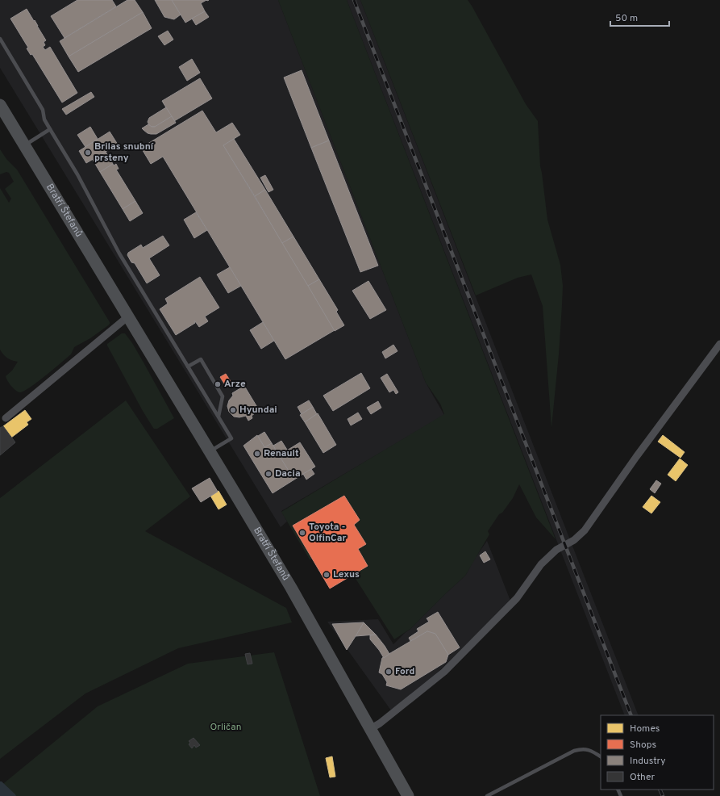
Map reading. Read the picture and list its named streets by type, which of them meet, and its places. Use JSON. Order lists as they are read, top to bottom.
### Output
{
  "streets": {
    "main road": ["Bratří Štefanů"]
  },
  "parks": ["Orličan"],
  "places": [
    "Brilas snubní prsteny",
    "Arze",
    "Hyundai",
    "Renault",
    "Dacia",
    "Toyota - OlfinCar",
    "Lexus",
    "Ford"
  ],
  "legend": [
    "Homes",
    "Shops",
    "Industry",
    "Other"
  ],
  "scale_bar": "50 m"
}
